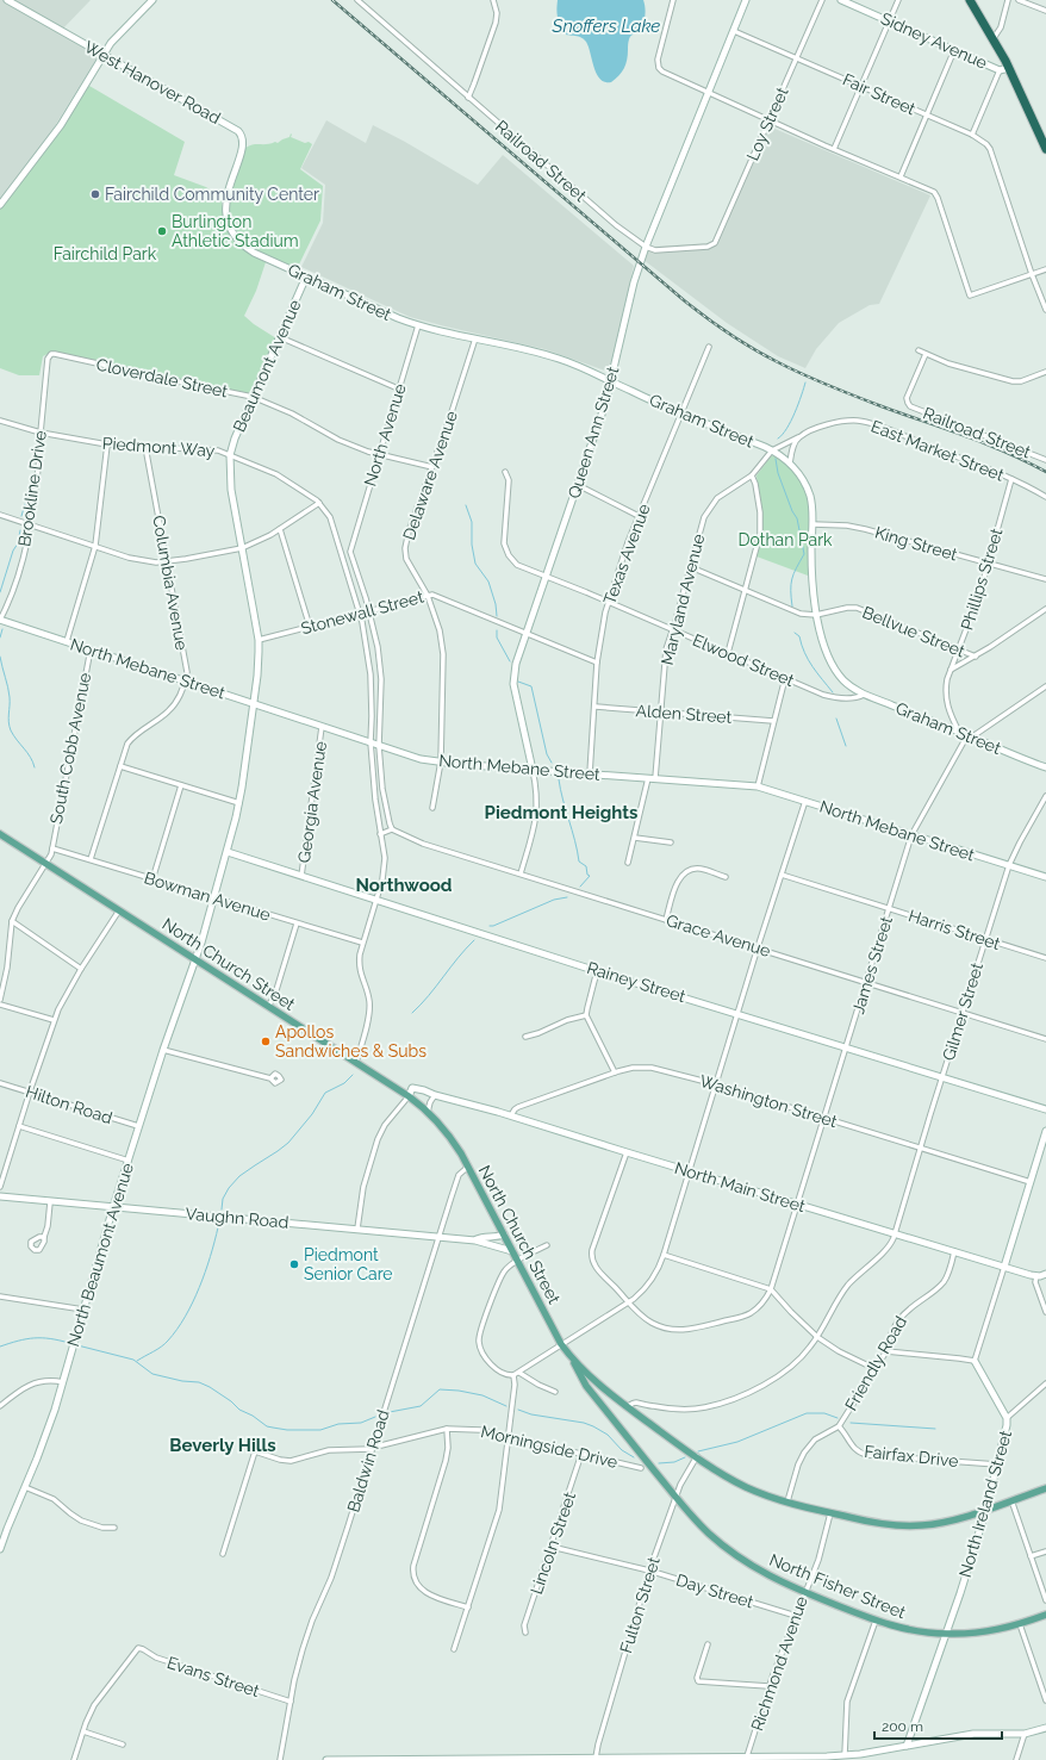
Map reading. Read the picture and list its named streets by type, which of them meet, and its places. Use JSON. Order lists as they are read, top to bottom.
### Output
{
  "streets": {
    "main road": ["North Church Street", "North Fisher Street"],
    "street": [
      "Sidney Avenue",
      "West Hanover Road",
      "Fair Street",
      "Loy Street",
      "Railroad Street",
      "Graham Street",
      "Beaumont Avenue",
      "Cloverdale Street",
      "Queen Ann Street",
      "North Avenue",
      "Piedmont Way",
      "East Market Street",
      "Delaware Avenue",
      "Brookline Drive",
      "King Street",
      "Texas Avenue",
      "Phillips Street",
      "Columbia Avenue",
      "Maryland Avenue",
      "Stonewall Street",
      "Bellvue Street",
      "Elwood Street",
      "North Mebane Street",
      "Alden Street",
      "South Cobb Avenue",
      "Georgia Avenue",
      "Bowman Avenue",
      "Harris Street",
      "Grace Avenue",
      "James Street",
      "Rainey Street",
      "Gilmer Street",
      "Washington Street",
      "Hilton Road",
      "North Main Street",
      "Vaughn Road",
      "North Beaumont Avenue",
      "Friendly Road",
      "Morningside Drive",
      "Fairfax Drive",
      "Baldwin Road",
      "North Ireland Street",
      "Lincoln Street",
      "Day Street",
      "Fulton Street",
      "Richmond Avenue",
      "Evans Street"
    ]
  },
  "crossings": [
    ["West Hanover Road", "Graham Street"],
    ["Fair Street", "Loy Street"],
    ["Fair Street", "Queen Ann Street"],
    ["Loy Street", "Railroad Street"],
    ["Loy Street", "Queen Ann Street"],
    ["Railroad Street", "Queen Ann Street"],
    ["Graham Street", "Beaumont Avenue"],
    ["Graham Street", "Queen Ann Street"],
    ["Graham Street", "North Avenue"],
    ["Graham Street", "East Market Street"],
    ["Graham Street", "Delaware Avenue"],
    ["Graham Street", "King Street"],
    ["Graham Street", "Texas Avenue"],
    ["Graham Street", "Phillips Street"],
    ["Graham Street", "Maryland Avenue"],
    ["Graham Street", "Bellvue Street"],
    ["Graham Street", "Elwood Street"],
    ["Graham Street", "James Street"],
    ["Beaumont Avenue", "Cloverdale Street"],
    ["Beaumont Avenue", "Piedmont Way"],
    ["Beaumont Avenue", "Stonewall Street"],
    ["Beaumont Avenue", "North Mebane Street"],
    ["Beaumont Avenue", "North Beaumont Avenue"],
    ["Cloverdale Street", "North Avenue"],
    ["Cloverdale Street", "Delaware Avenue"],
    ["Cloverdale Street", "Brookline Drive"],
    ["Queen Ann Street", "Stonewall Street"],
    ["Queen Ann Street", "Elwood Street"],
    ["Queen Ann Street", "North Mebane Street"],
    ["Queen Ann Street", "Grace Avenue"],
    ["Piedmont Way", "Brookline Drive"],
    ["Piedmont Way", "Columbia Avenue"],
    ["Piedmont Way", "Stonewall Street"],
    ["Piedmont Way", "North Mebane Street"],
    ["Piedmont Way", "Bowman Avenue"],
    ["Piedmont Way", "North Church Street"],
    ["Piedmont Way", "Rainey Street"],
    ["East Market Street", "Phillips Street"],
    ["East Market Street", "Maryland Avenue"],
    ["Delaware Avenue", "Stonewall Street"],
    ["Delaware Avenue", "North Mebane Street"],
    ["Brookline Drive", "North Mebane Street"],
    ["King Street", "Phillips Street"],
    ["Texas Avenue", "Stonewall Street"],
    ["Texas Avenue", "Elwood Street"],
    ["Texas Avenue", "North Mebane Street"],
    ["Texas Avenue", "Alden Street"],
    ["Phillips Street", "Bellvue Street"],
    ["Columbia Avenue", "North Mebane Street"],
    ["Columbia Avenue", "Bowman Avenue"],
    ["Maryland Avenue", "Bellvue Street"],
    ["Maryland Avenue", "Elwood Street"],
    ["Maryland Avenue", "North Mebane Street"],
    ["Maryland Avenue", "Alden Street"],
    ["North Mebane Street", "South Cobb Avenue"],
    ["North Mebane Street", "Georgia Avenue"],
    ["North Mebane Street", "James Street"],
    ["North Mebane Street", "Gilmer Street"],
    ["North Mebane Street", "North Beaumont Avenue"],
    ["South Cobb Avenue", "Bowman Avenue"],
    ["South Cobb Avenue", "North Church Street"],
    ["Georgia Avenue", "Rainey Street"],
    ["Bowman Avenue", "North Beaumont Avenue"],
    ["Harris Street", "James Street"],
    ["Harris Street", "Gilmer Street"],
    ["Grace Avenue", "James Street"],
    ["Grace Avenue", "Gilmer Street"],
    ["North Church Street", "Gilmer Street"],
    ["North Church Street", "North Main Street"],
    ["North Church Street", "Vaughn Road"],
    ["North Church Street", "North Beaumont Avenue"],
    ["North Church Street", "Friendly Road"],
    ["North Church Street", "Baldwin Road"],
    ["North Church Street", "North Ireland Street"],
    ["North Church Street", "North Fisher Street"],
    ["North Church Street", "Fulton Street"],
    ["North Church Street", "Richmond Avenue"],
    ["James Street", "Rainey Street"],
    ["James Street", "Washington Street"],
    ["James Street", "North Main Street"],
    ["Rainey Street", "Gilmer Street"],
    ["Rainey Street", "North Beaumont Avenue"],
    ["Gilmer Street", "Washington Street"],
    ["Gilmer Street", "North Main Street"],
    ["Washington Street", "North Main Street"],
    ["Hilton Road", "North Beaumont Avenue"],
    ["North Main Street", "Friendly Road"],
    ["Vaughn Road", "North Beaumont Avenue"],
    ["Vaughn Road", "Baldwin Road"],
    ["Friendly Road", "Fairfax Drive"],
    ["Morningside Drive", "Baldwin Road"],
    ["Morningside Drive", "Lincoln Street"],
    ["Fairfax Drive", "North Ireland Street"],
    ["Baldwin Road", "Evans Street"],
    ["North Ireland Street", "North Fisher Street"],
    ["Lincoln Street", "Day Street"],
    ["North Fisher Street", "Fulton Street"],
    ["North Fisher Street", "Richmond Avenue"],
    ["Day Street", "Fulton Street"],
    ["Day Street", "Richmond Avenue"]
  ],
  "districts": ["Piedmont Heights", "Northwood", "Beverly Hills"],
  "water": ["Snoffers Lake"],
  "parks": ["Fairchild Park", "Dothan Park"],
  "places": [
    "Fairchild Community Center",
    "Burlington Athletic Stadium",
    "Apollos Sandwiches & Subs",
    "Piedmont Senior Care"
  ],
  "scale_bar": "200 m"
}
